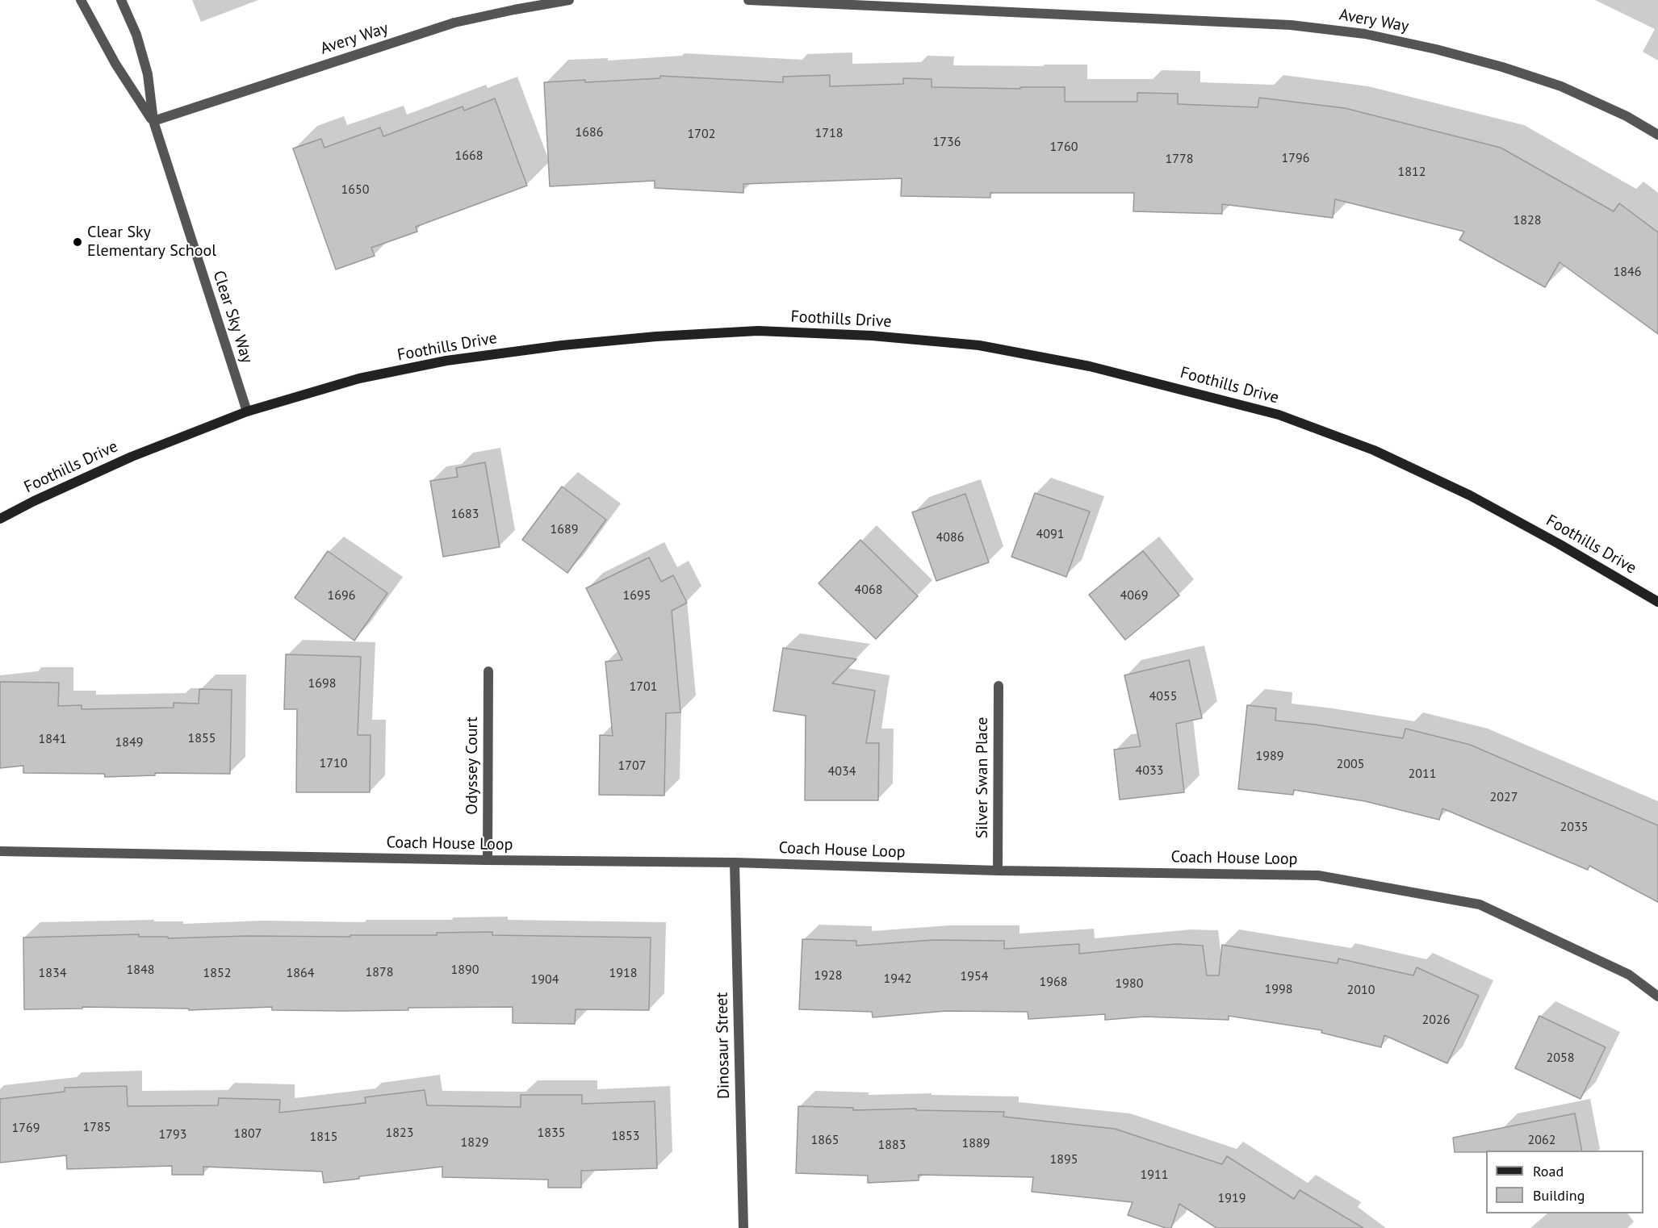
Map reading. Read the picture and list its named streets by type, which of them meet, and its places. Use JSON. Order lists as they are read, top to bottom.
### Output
{
  "streets": {
    "street": [
      "Avery Way",
      "Clear Sky Way",
      "Foothills Drive",
      "Odyssey Court",
      "Silver Swan Place",
      "Coach House Loop",
      "Dinosaur Street"
    ]
  },
  "crossings": [
    ["Avery Way", "Clear Sky Way"],
    ["Clear Sky Way", "Foothills Drive"],
    ["Odyssey Court", "Coach House Loop"],
    ["Silver Swan Place", "Coach House Loop"],
    ["Coach House Loop", "Dinosaur Street"]
  ],
  "places": ["Clear Sky Elementary School"],
  "house_numbers": [
    "1686",
    "1718",
    "1702",
    "1736",
    "1760",
    "1668",
    "1796",
    "1778",
    "1812",
    "1650",
    "1828",
    "1846",
    "1683",
    "1689",
    "4091",
    "4086",
    "4068",
    "1696",
    "1695",
    "4069",
    "1698",
    "1701",
    "4055",
    "1855",
    "1841",
    "1849",
    "1989",
    "1710",
    "2005",
    "1707",
    "4033",
    "4034",
    "2011",
    "2027",
    "2035",
    "1848",
    "1890",
    "1878",
    "1834",
    "1852",
    "1864",
    "1918",
    "1928",
    "1954",
    "1942",
    "1904",
    "1968",
    "1980",
    "1998",
    "2010",
    "2026",
    "2058",
    "1785",
    "1769",
    "1823",
    "1835",
    "1807",
    "1793",
    "1853",
    "1815",
    "1865",
    "2062",
    "1829",
    "1889",
    "1883",
    "1895",
    "1911",
    "1919"
  ],
  "legend": ["Road", "Building"]
}
